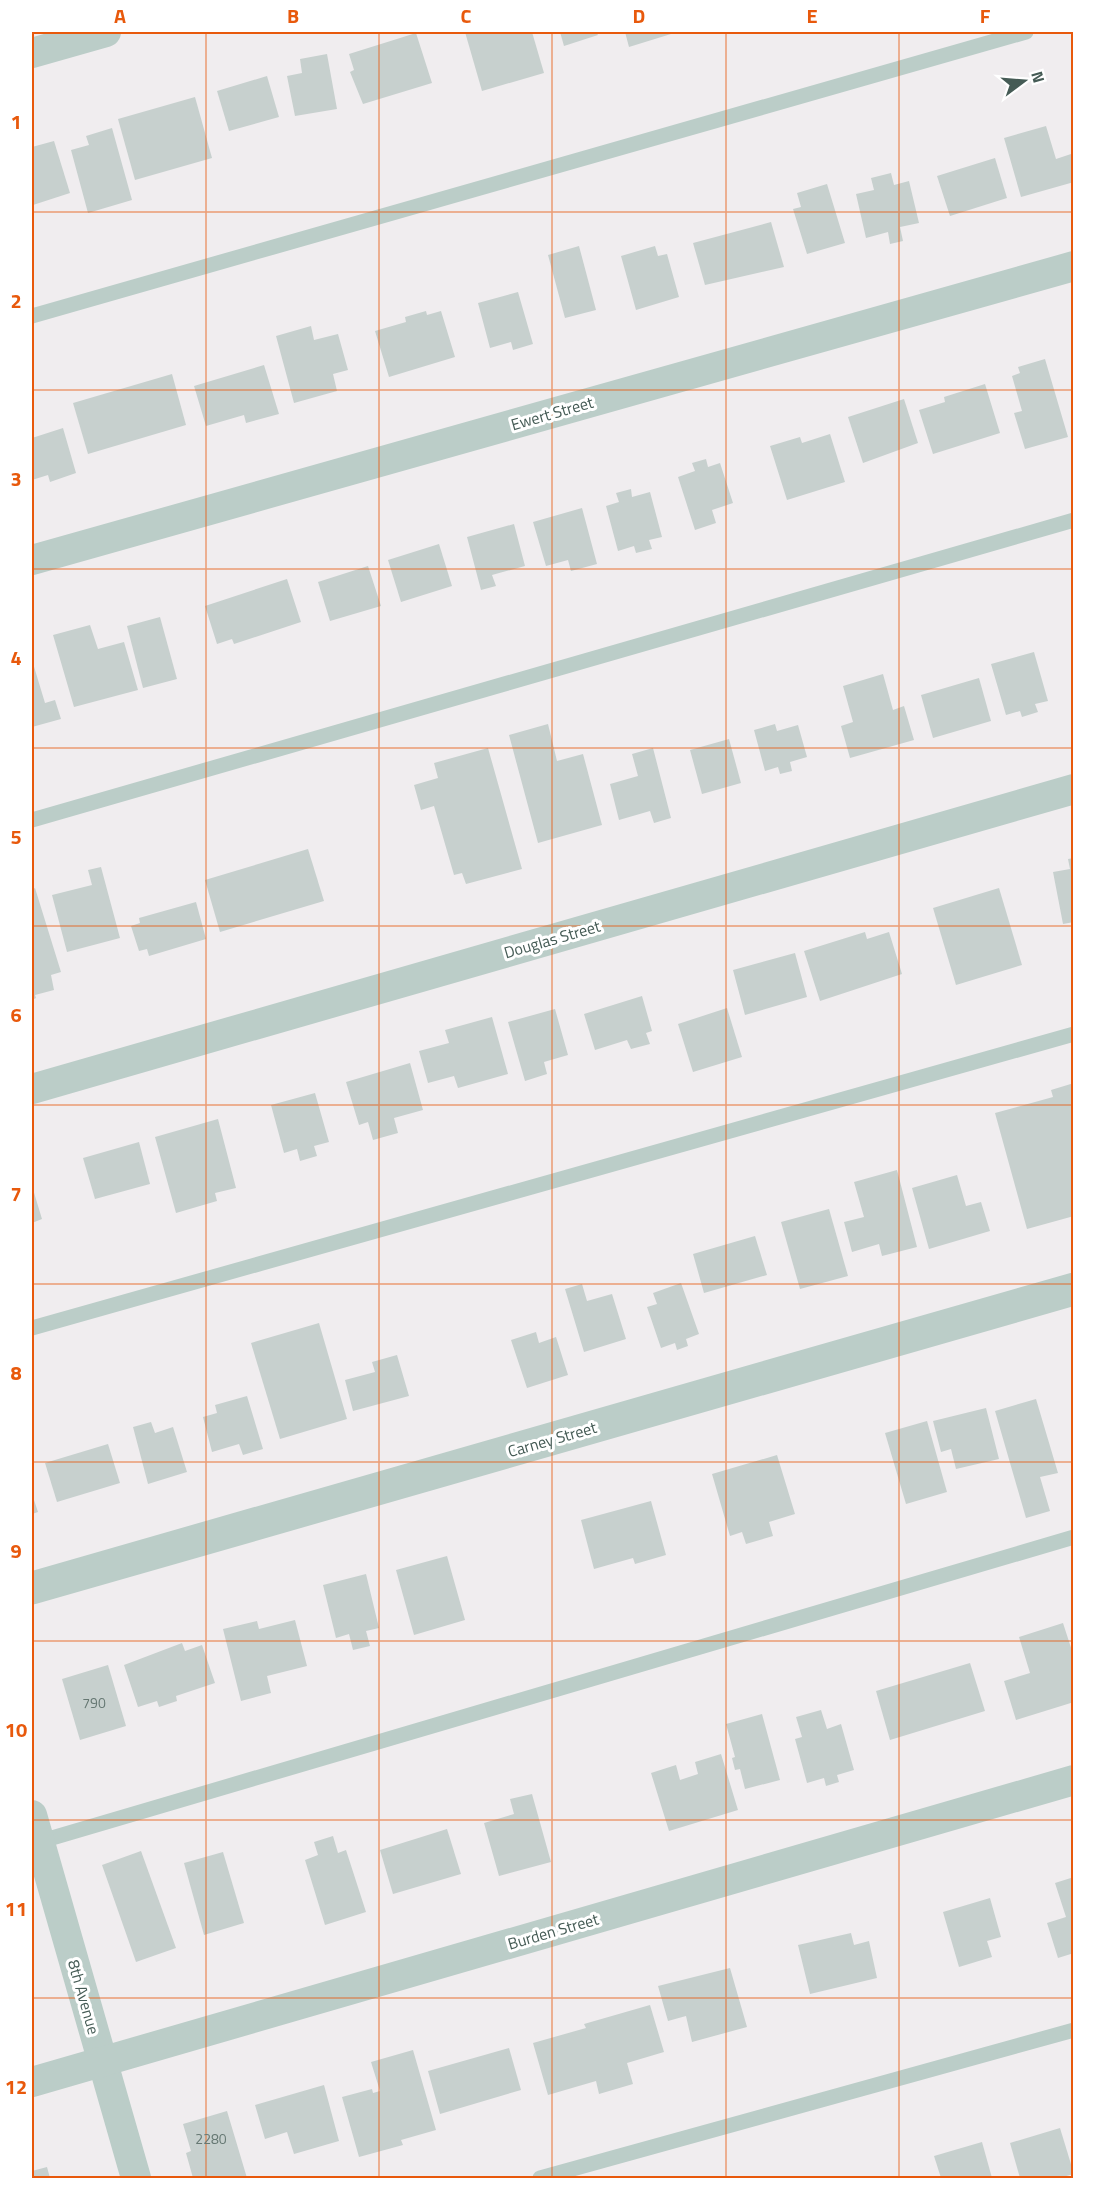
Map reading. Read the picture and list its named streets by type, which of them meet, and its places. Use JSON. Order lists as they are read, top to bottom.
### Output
{
  "streets": {
    "street": [
      "Ewert Street",
      "Douglas Street",
      "Carney Street",
      "Burden Street",
      "8th Avenue"
    ]
  },
  "crossings": [
    ["Burden Street", "8th Avenue"]
  ],
  "house_numbers": ["790", "2280"],
  "north": "right",
  "grid": {
    "columns": [
      "A",
      "B",
      "C",
      "D",
      "E",
      "F"
    ],
    "rows": [
      "1",
      "2",
      "3",
      "4",
      "5",
      "6",
      "7",
      "8",
      "9",
      "10",
      "11",
      "12"
    ]
  }
}
